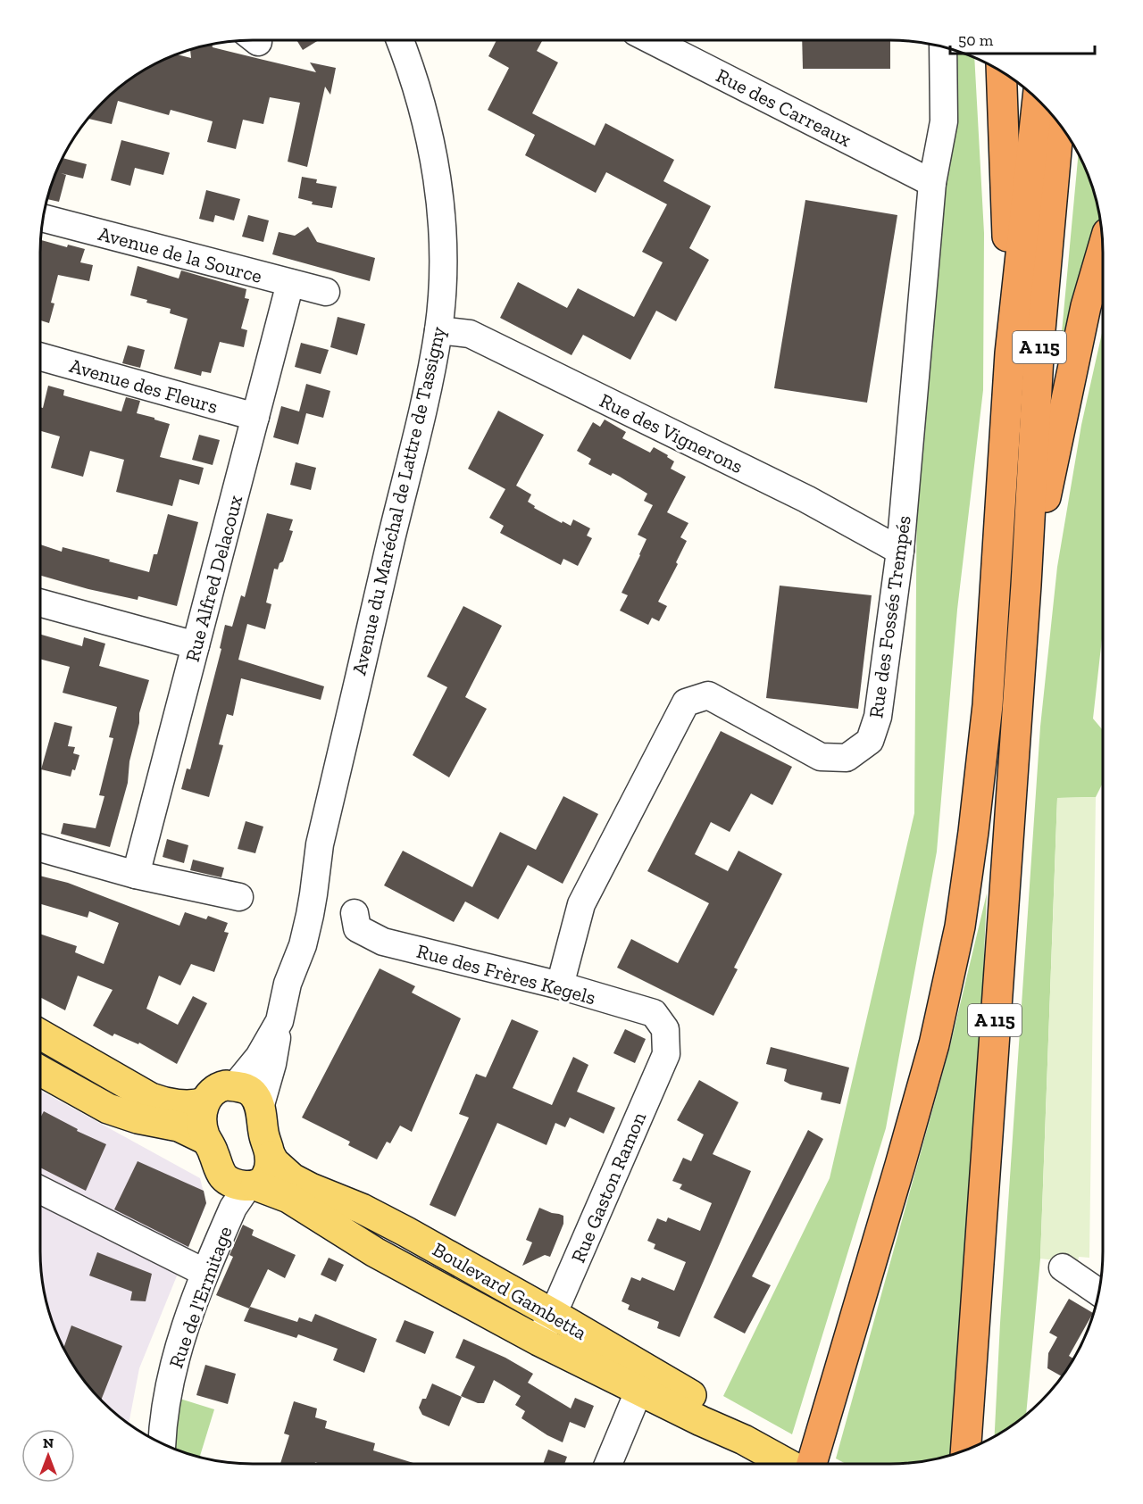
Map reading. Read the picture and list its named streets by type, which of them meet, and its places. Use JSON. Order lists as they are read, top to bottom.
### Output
{
  "streets": {
    "highway": ["A 115"],
    "main road": ["Boulevard Gambetta"],
    "street": [
      "Rue des Carreaux",
      "Avenue de la Source",
      "Avenue des Fleurs",
      "Rue des Vignerons",
      "Avenue du Maréchal de Lattre de Tassigny",
      "Rue Alfred Delacoux",
      "Rue des Fossés Trempés",
      "Rue des Frères Kegels",
      "Rue Gaston Ramon",
      "Rue de l'Ermitage"
    ]
  },
  "crossings": [
    ["Rue des Carreaux", "Rue des Fossés Trempés"],
    ["Avenue de la Source", "Rue Alfred Delacoux"],
    ["Avenue des Fleurs", "Rue Alfred Delacoux"],
    ["Rue des Vignerons", "Avenue du Maréchal de Lattre de Tassigny"],
    ["Rue des Vignerons", "Rue des Fossés Trempés"],
    ["Avenue du Maréchal de Lattre de Tassigny", "Boulevard Gambetta"],
    ["Avenue du Maréchal de Lattre de Tassigny", "Rue de l'Ermitage"],
    ["Rue des Fossés Trempés", "Rue des Frères Kegels"],
    ["Rue des Frères Kegels", "Rue Gaston Ramon"],
    ["Rue Gaston Ramon", "Boulevard Gambetta"],
    ["Boulevard Gambetta", "Rue de l'Ermitage"]
  ],
  "scale_bar": "50 m",
  "north": "top"
}
